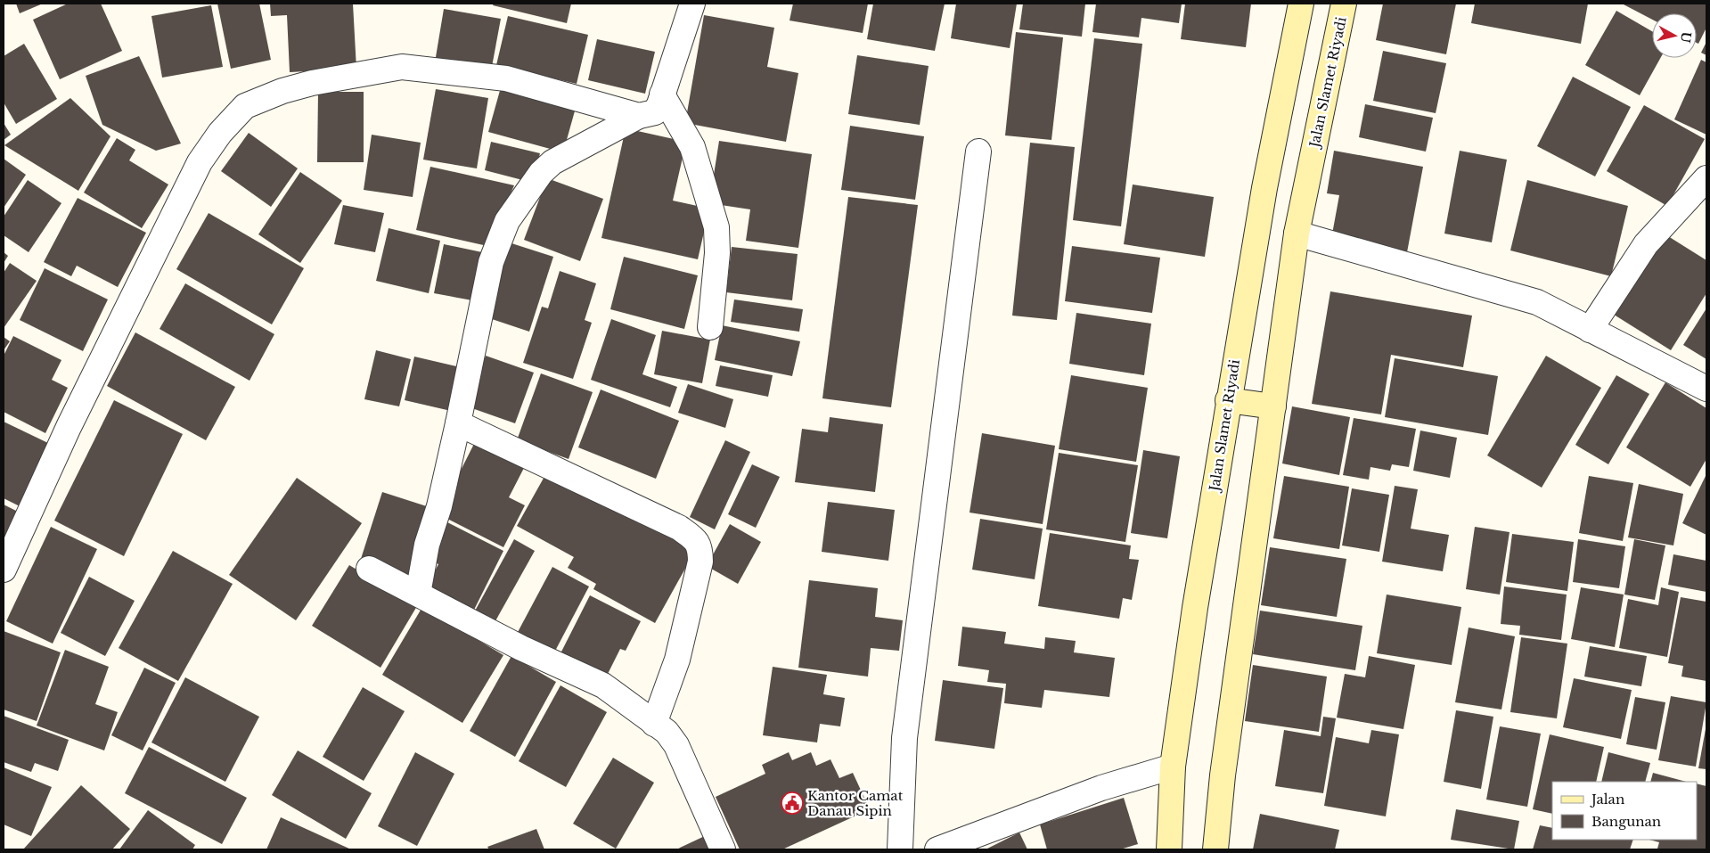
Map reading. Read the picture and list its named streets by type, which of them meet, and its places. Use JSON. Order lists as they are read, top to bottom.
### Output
{
  "streets": {
    "main road": ["Jalan Slamet Riyadi"]
  },
  "places": {
    "public building": ["Kantor Camat Danau Sipin"]
  },
  "legend": ["Jalan", "Bangunan"],
  "north": "right"
}
